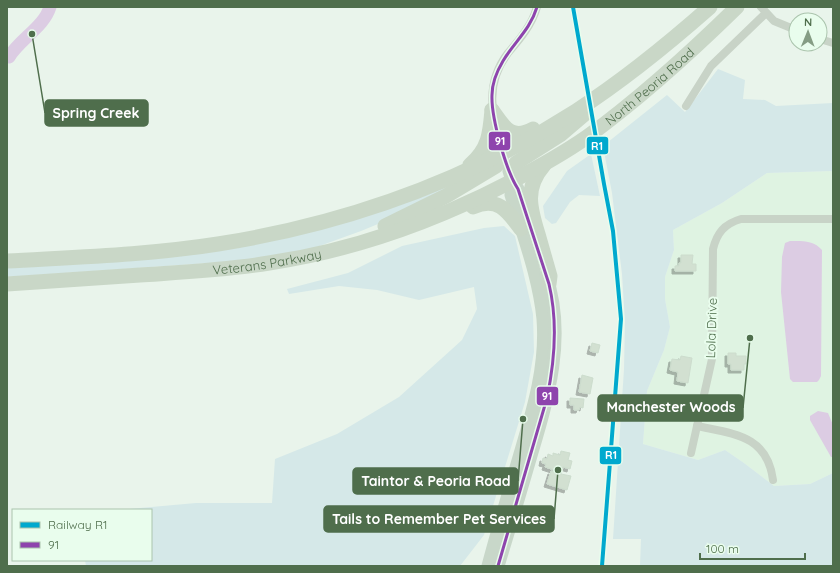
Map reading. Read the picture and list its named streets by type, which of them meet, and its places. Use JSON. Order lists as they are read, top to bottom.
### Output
{
  "streets": {
    "highway": ["North Peoria Road", "Veterans Parkway"],
    "street": ["Lola Drive"]
  },
  "crossings": [
    ["North Peoria Road", "Veterans Parkway"]
  ],
  "places": [
    "Spring Creek",
    "Manchester Woods",
    "Taintor & Peoria Road",
    "Tails to Remember Pet Services"
  ],
  "lines": ["rail line R1", "transit line 91"],
  "legend": ["Railway R1", "91"],
  "scale_bar": "100 m",
  "north": "top"
}
